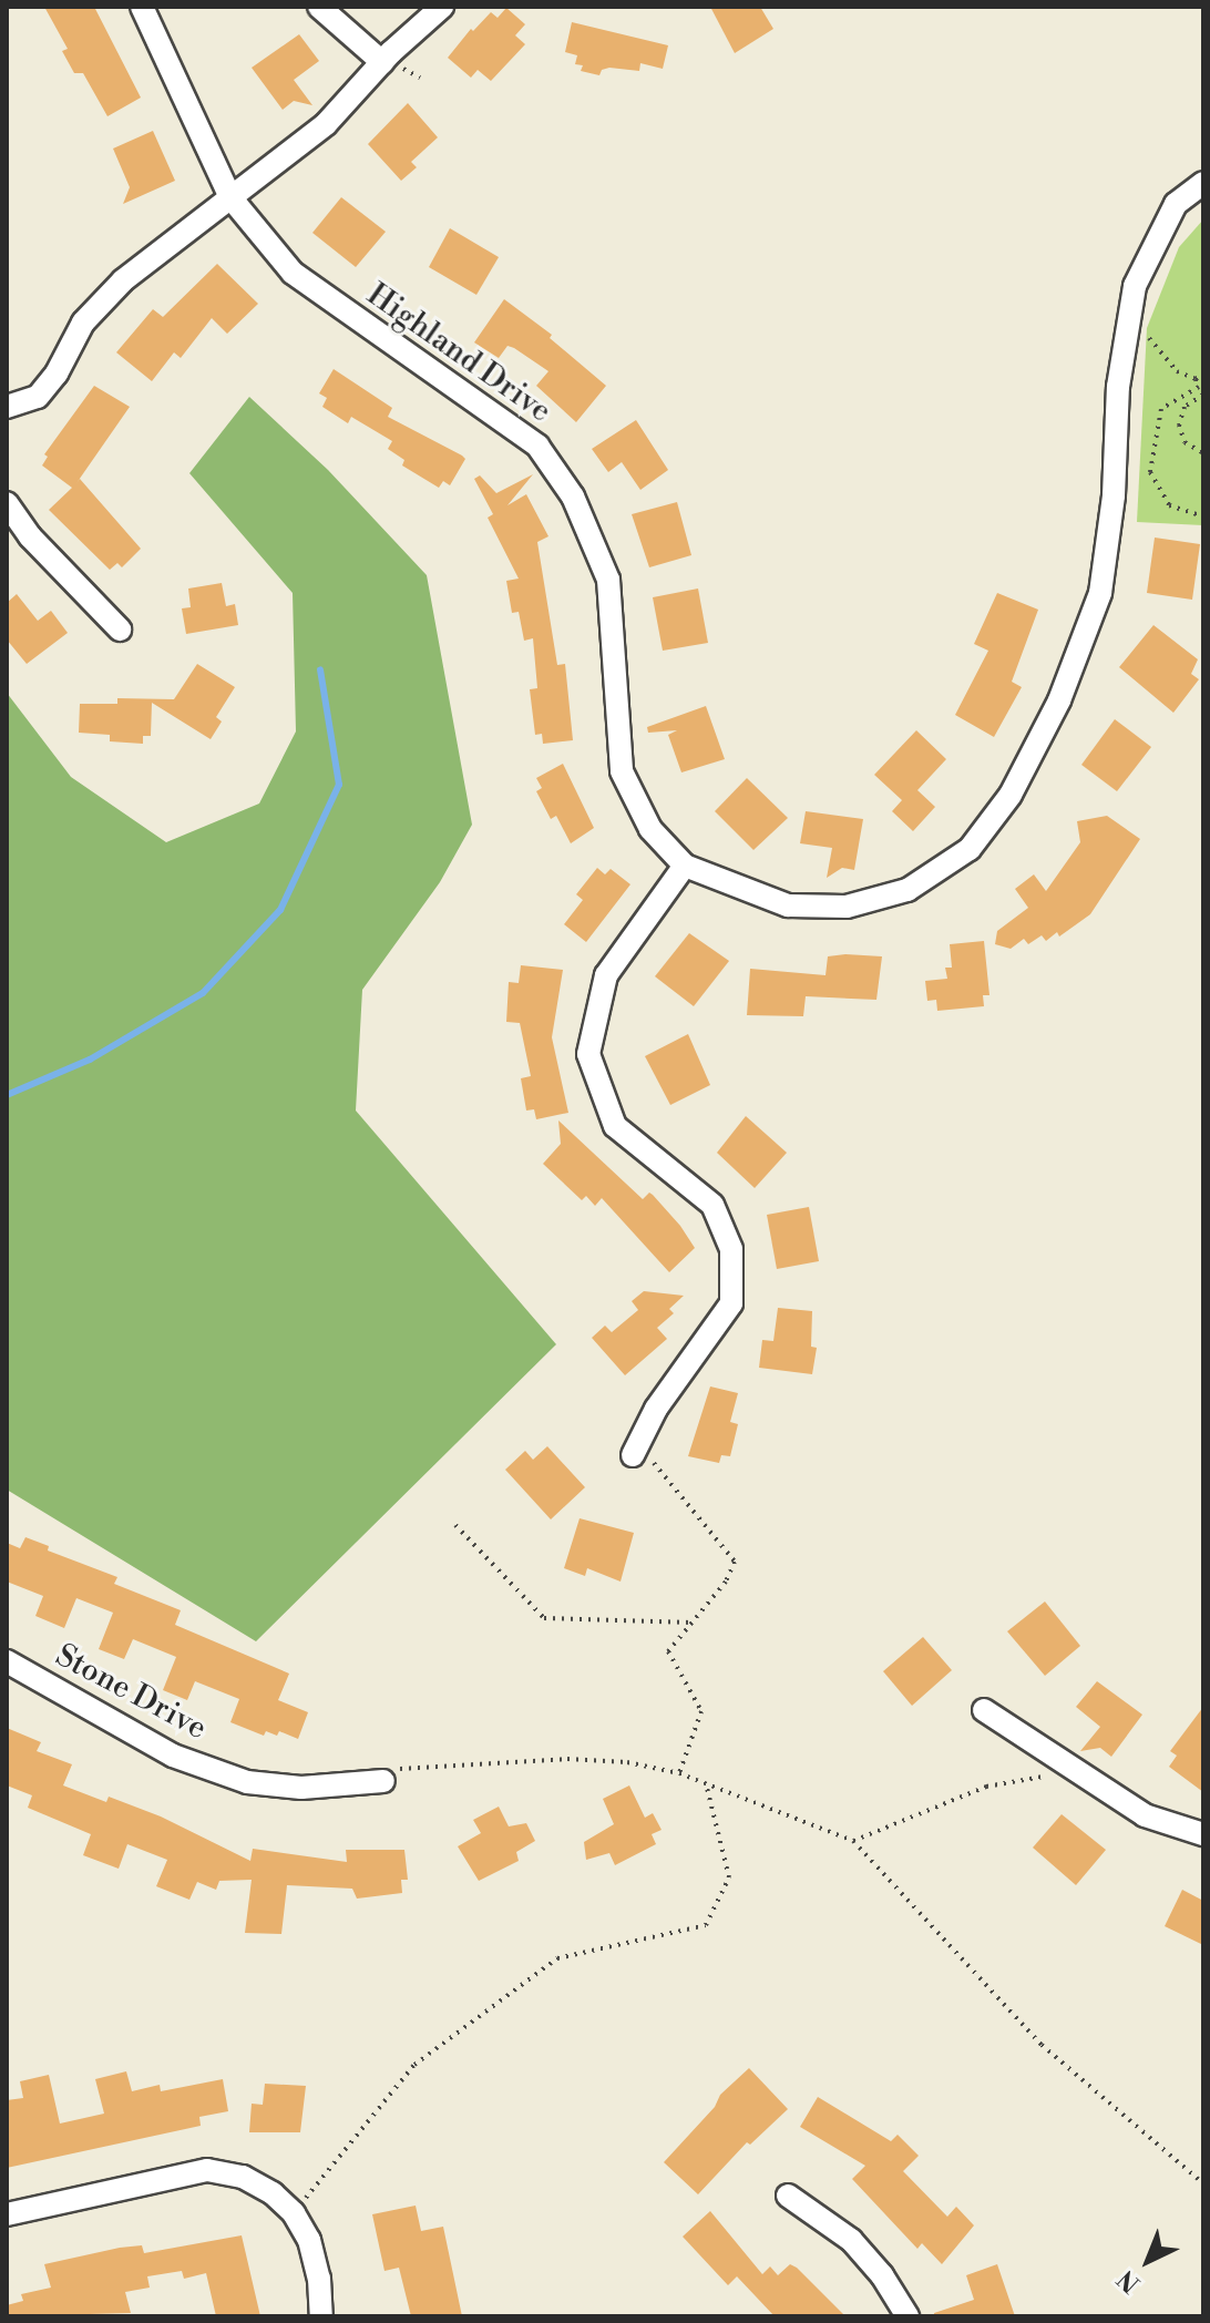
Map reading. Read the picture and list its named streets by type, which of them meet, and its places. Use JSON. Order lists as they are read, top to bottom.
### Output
{
  "streets": {
    "street": ["Highland Drive", "Stone Drive"]
  },
  "north": "bottom left"
}
